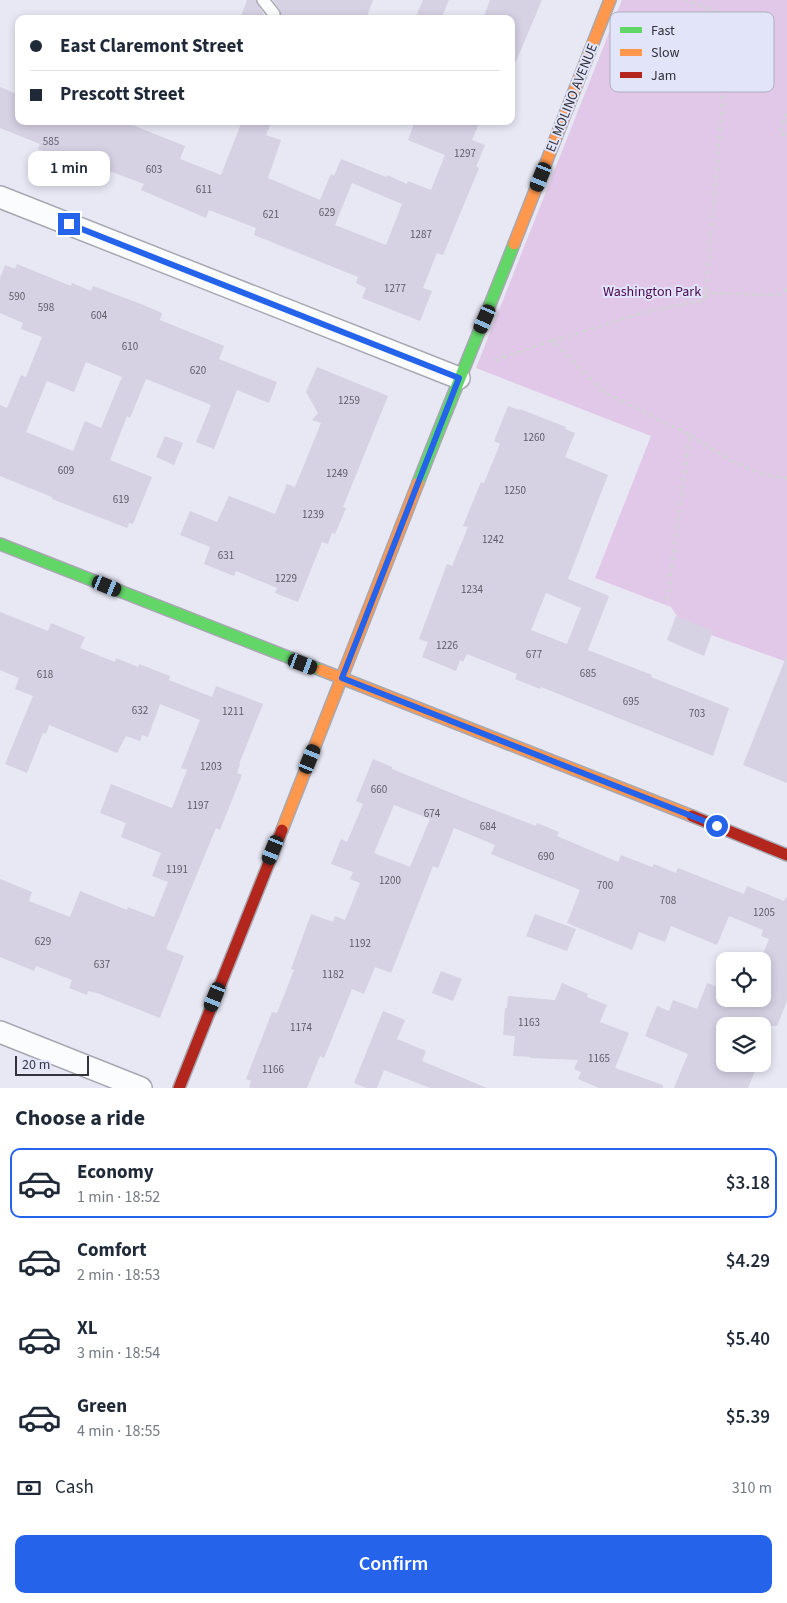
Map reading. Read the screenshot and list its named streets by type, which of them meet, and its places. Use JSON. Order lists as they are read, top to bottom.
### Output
{
  "streets": {
    "street": ["EL MOLINO AVENUE"]
  },
  "parks": ["Washington Park"],
  "house_numbers": [
    "585",
    "1297",
    "603",
    "611",
    "629",
    "621",
    "1287",
    "1277",
    "590",
    "598",
    "604",
    "610",
    "620",
    "1259",
    "1260",
    "609",
    "1249",
    "1250",
    "619",
    "1239",
    "1242",
    "631",
    "1229",
    "1234",
    "1226",
    "677",
    "685",
    "618",
    "695",
    "632",
    "1211",
    "703",
    "1203",
    "660",
    "1197",
    "674",
    "684",
    "690",
    "1191",
    "1200",
    "700",
    "708",
    "1205",
    "629",
    "1192",
    "637",
    "1182",
    "1163",
    "1174",
    "1165",
    "1166"
  ],
  "legend": ["Fast", "Slow", "Jam"],
  "scale_bar": "20 m",
  "page": {
    "banner": ["East Claremont Street", "Prescott Street"],
    "bubble": "1 min",
    "scale": "20 m",
    "heading": "Choose a ride",
    "list": [
      {
        "name": "Economy",
        "note": "1 min · 18:52",
        "value": "$3.18"
      },
      {
        "name": "Comfort",
        "note": "2 min · 18:53",
        "value": "$4.29"
      },
      {
        "name": "XL",
        "note": "3 min · 18:54",
        "value": "$5.40"
      },
      {
        "name": "Green",
        "note": "4 min · 18:55",
        "value": "$5.39"
      }
    ],
    "pay": ["Cash", "310 m"],
    "buttons": "Confirm"
  }
}
